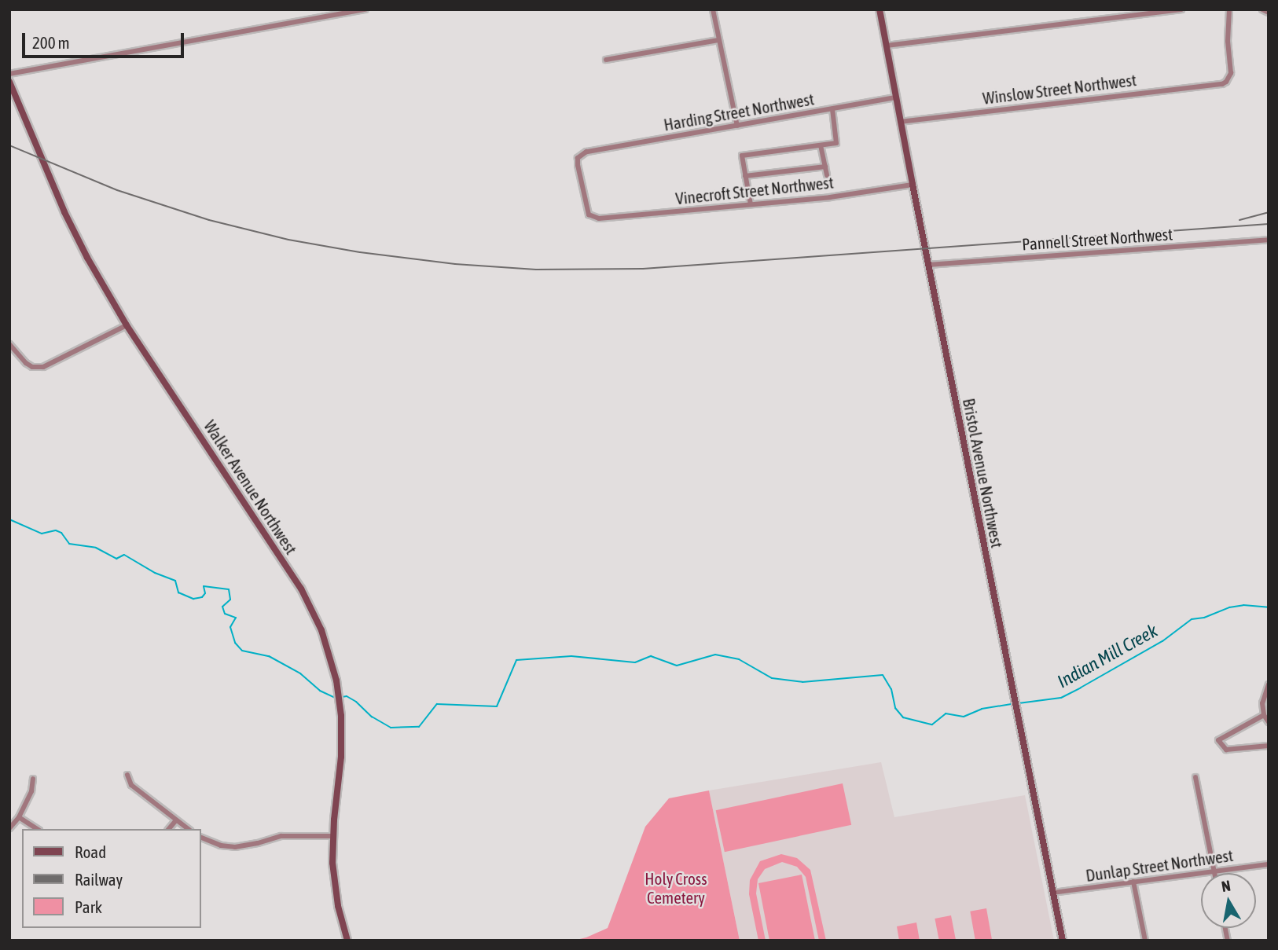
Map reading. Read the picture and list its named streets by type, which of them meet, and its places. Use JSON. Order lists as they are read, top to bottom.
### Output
{
  "streets": {
    "street": [
      "Winslow Street Northwest",
      "Harding Street Northwest",
      "Vinecroft Street Northwest",
      "Pannell Street Northwest",
      "Bristol Avenue Northwest",
      "Walker Avenue Northwest",
      "Dunlap Street Northwest"
    ]
  },
  "crossings": [
    ["Winslow Street Northwest", "Bristol Avenue Northwest"],
    ["Harding Street Northwest", "Vinecroft Street Northwest"],
    ["Harding Street Northwest", "Bristol Avenue Northwest"],
    ["Vinecroft Street Northwest", "Bristol Avenue Northwest"],
    ["Pannell Street Northwest", "Bristol Avenue Northwest"],
    ["Bristol Avenue Northwest", "Dunlap Street Northwest"]
  ],
  "water": ["Indian Mill Creek"],
  "parks": ["Holy Cross Cemetery"],
  "legend": ["Road", "Railway", "Park"],
  "scale_bar": "200 m",
  "north": "top"
}
